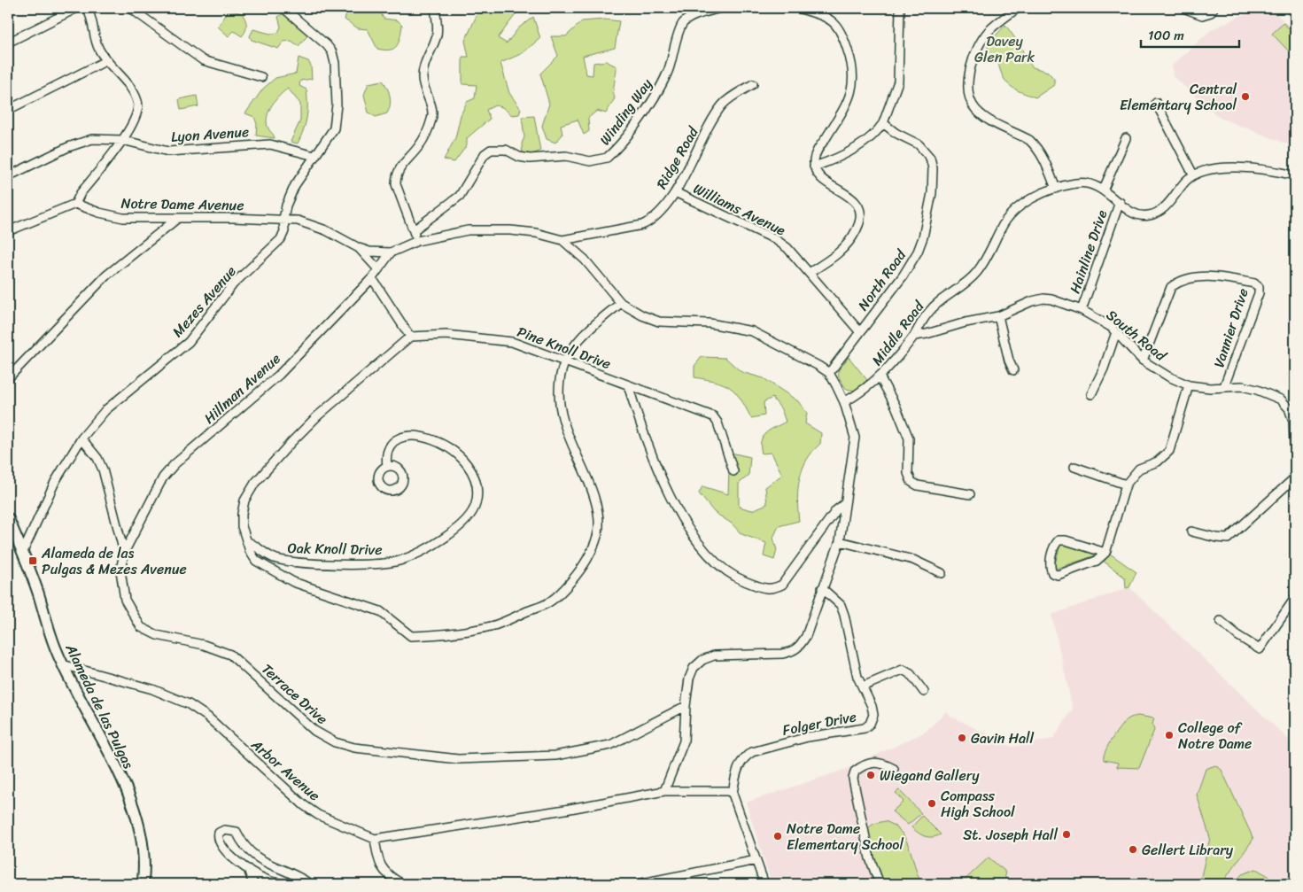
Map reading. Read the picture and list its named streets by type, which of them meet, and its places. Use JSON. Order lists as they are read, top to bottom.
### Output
{
  "streets": {
    "main road": ["Alameda de las Pulgas"],
    "street": [
      "Winding Way",
      "Lyon Avenue",
      "Ridge Road",
      "Notre Dame Avenue",
      "Williams Avenue",
      "Hainline Drive",
      "North Road",
      "Mezes Avenue",
      "Vannier Drive",
      "Middle Road",
      "South Road",
      "Pine Knoll Drive",
      "Hillman Avenue",
      "Oak Knoll Drive",
      "Terrace Drive",
      "Folger Drive",
      "Arbor Avenue"
    ]
  },
  "crossings": [
    ["Lyon Avenue", "Mezes Avenue"],
    ["Ridge Road", "Notre Dame Avenue"],
    ["Ridge Road", "Williams Avenue"],
    ["Notre Dame Avenue", "North Road"],
    ["Notre Dame Avenue", "Mezes Avenue"],
    ["Notre Dame Avenue", "Hillman Avenue"],
    ["Williams Avenue", "North Road"],
    ["Hainline Drive", "Middle Road"],
    ["Hainline Drive", "South Road"],
    ["Mezes Avenue", "Terrace Drive"],
    ["Mezes Avenue", "Alameda de las Pulgas"],
    ["Vannier Drive", "South Road"],
    ["Middle Road", "South Road"],
    ["Hillman Avenue", "Terrace Drive"],
    ["Alameda de las Pulgas", "Arbor Avenue"]
  ],
  "parks": ["Davey Glen Park"],
  "places": {
    "other": [
      "Central Elementary School",
      "College of Notre Dame",
      "Gavin Hall",
      "Wiegand Gallery",
      "Compass High School",
      "St. Joseph Hall",
      "Notre Dame Elementary School",
      "Gellert Library"
    ],
    "transit": ["Alameda de las Pulgas & Mezes Avenue"]
  },
  "scale_bar": "100 m"
}
